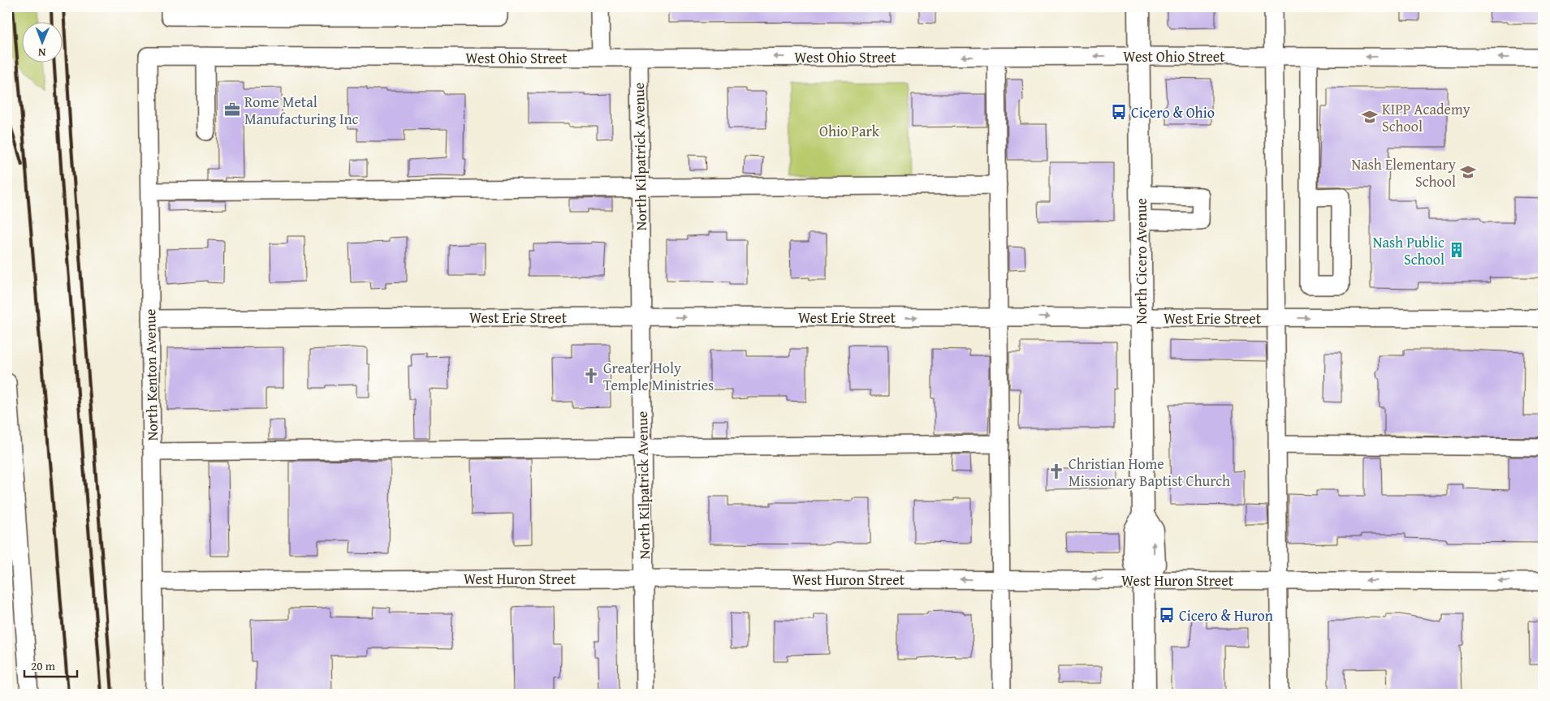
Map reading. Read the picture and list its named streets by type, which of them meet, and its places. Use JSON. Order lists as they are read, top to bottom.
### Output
{
  "streets": {
    "main road": ["North Cicero Avenue"],
    "street": [
      "West Ohio Street",
      "North Kilpatrick Avenue",
      "West Erie Street",
      "North Kenton Avenue",
      "West Huron Street"
    ]
  },
  "crossings": [
    ["West Ohio Street", "North Kilpatrick Avenue"],
    ["West Ohio Street", "North Cicero Avenue"],
    ["West Ohio Street", "North Kenton Avenue"],
    ["North Kilpatrick Avenue", "West Erie Street"],
    ["North Kilpatrick Avenue", "West Huron Street"],
    ["North Cicero Avenue", "West Erie Street"],
    ["North Cicero Avenue", "West Huron Street"],
    ["West Erie Street", "North Kenton Avenue"],
    ["North Kenton Avenue", "West Huron Street"]
  ],
  "parks": ["Ohio Park"],
  "places": {
    "office": ["Rome Metal Manufacturing Inc"],
    "bus stop": ["Cicero & Ohio", "Cicero & Huron"],
    "school or university": ["KIPP Academy School", "Nash Elementary School"],
    "building": ["Nash Public School"],
    "church": ["Greater Holy Temple Ministries", "Christian Home Missionary Baptist Church"]
  },
  "scale_bar": "20 m",
  "north": "bottom"
}
